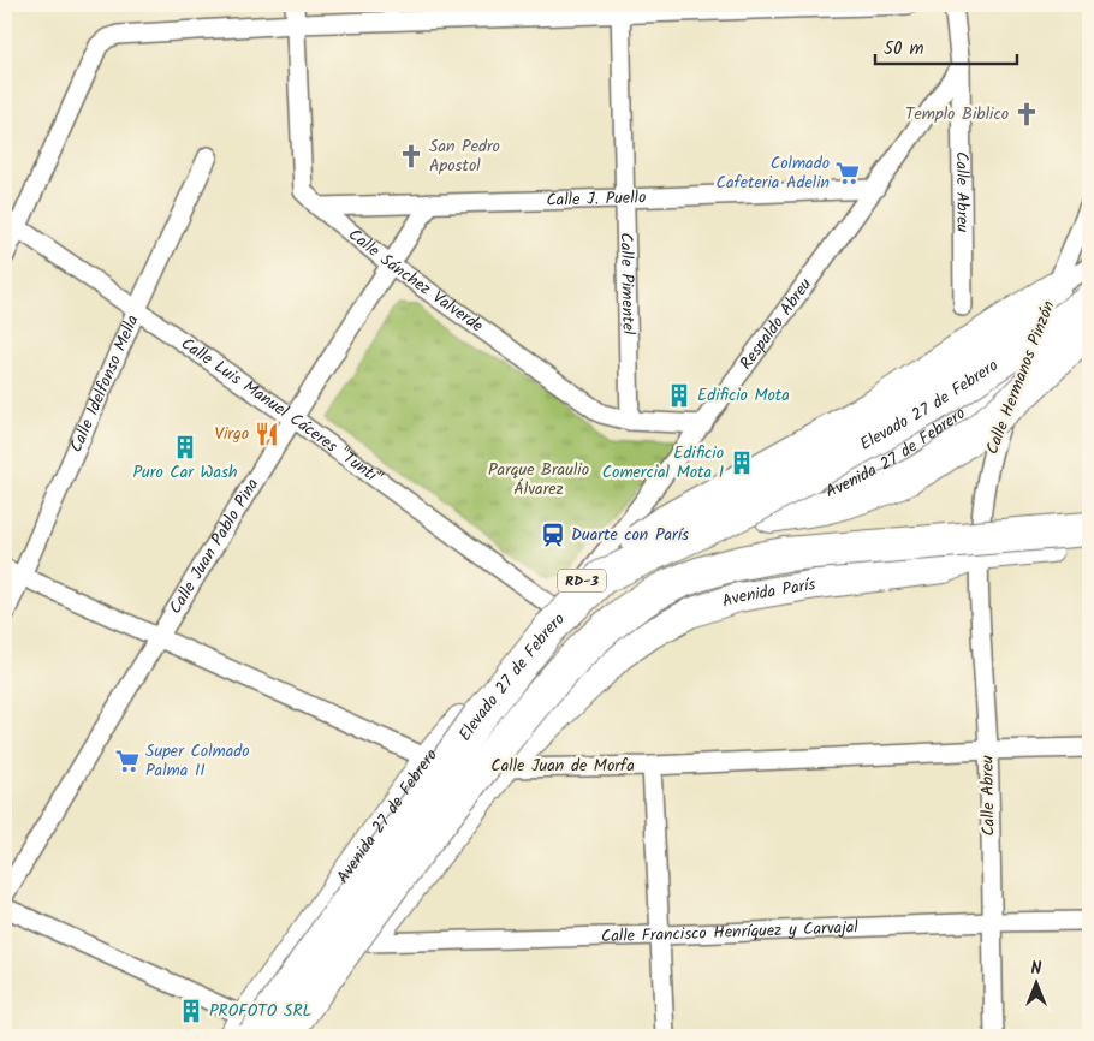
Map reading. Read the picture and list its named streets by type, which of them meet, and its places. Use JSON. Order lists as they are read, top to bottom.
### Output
{
  "streets": {
    "highway": ["Elevado 27 de Febrero", "RD-3"],
    "main road": ["Avenida 27 de Febrero", "Avenida París"],
    "street": [
      "Calle Abreu",
      "Calle J. Puello",
      "Calle Sánchez Valverde",
      "Calle Pimentel",
      "Respaldo Abreu",
      "Calle Hermanos Pinzón",
      "Calle Idelfonso Mella",
      "Calle Luis Manuel Cáceres \"Tunti\"",
      "Calle Juan Pablo Pina",
      "Calle Juan de Morfa",
      "Calle Francisco Henríquez y Carvajal"
    ]
  },
  "crossings": [
    ["Calle Abreu", "Respaldo Abreu"],
    ["Calle Abreu", "Calle Hermanos Pinzón"],
    ["Calle Abreu", "Avenida París"],
    ["Calle Abreu", "Calle Juan de Morfa"],
    ["Calle Abreu", "Calle Francisco Henríquez y Carvajal"],
    ["Calle J. Puello", "Calle Sánchez Valverde"],
    ["Calle J. Puello", "Calle Pimentel"],
    ["Calle J. Puello", "Respaldo Abreu"],
    ["Calle J. Puello", "Calle Juan Pablo Pina"],
    ["Calle Sánchez Valverde", "Calle Pimentel"],
    ["Calle Sánchez Valverde", "Respaldo Abreu"],
    ["Calle Sánchez Valverde", "Calle Juan Pablo Pina"],
    ["Respaldo Abreu", "Elevado 27 de Febrero"],
    ["Respaldo Abreu", "Avenida 27 de Febrero"],
    ["Calle Hermanos Pinzón", "Avenida 27 de Febrero"],
    ["Calle Hermanos Pinzón", "Avenida París"],
    ["Calle Idelfonso Mella", "Calle Luis Manuel Cáceres \"Tunti\""],
    ["Calle Idelfonso Mella", "Calle Juan de Morfa"],
    ["Elevado 27 de Febrero", "Avenida 27 de Febrero"],
    ["Calle Luis Manuel Cáceres \"Tunti\"", "Avenida 27 de Febrero"],
    ["Calle Luis Manuel Cáceres \"Tunti\"", "Calle Juan Pablo Pina"],
    ["Avenida 27 de Febrero", "Calle Juan de Morfa"],
    ["Calle Juan Pablo Pina", "Calle Juan de Morfa"],
    ["Avenida París", "Calle Juan de Morfa"]
  ],
  "parks": ["Parque Braulio Álvarez"],
  "places": {
    "church": ["Templo Biblico", "San Pedro Apostol"],
    "supermarket": ["Colmado Cafeteria Adelin", "Super Colmado Palma II"],
    "building": [
      "Edificio Mota",
      "Puro Car Wash",
      "Edificio Comercial Mota I",
      "PROFOTO SRL"
    ],
    "restaurant": ["Virgo"],
    "station": ["Duarte con París"]
  },
  "scale_bar": "50 m",
  "north": "top"
}
